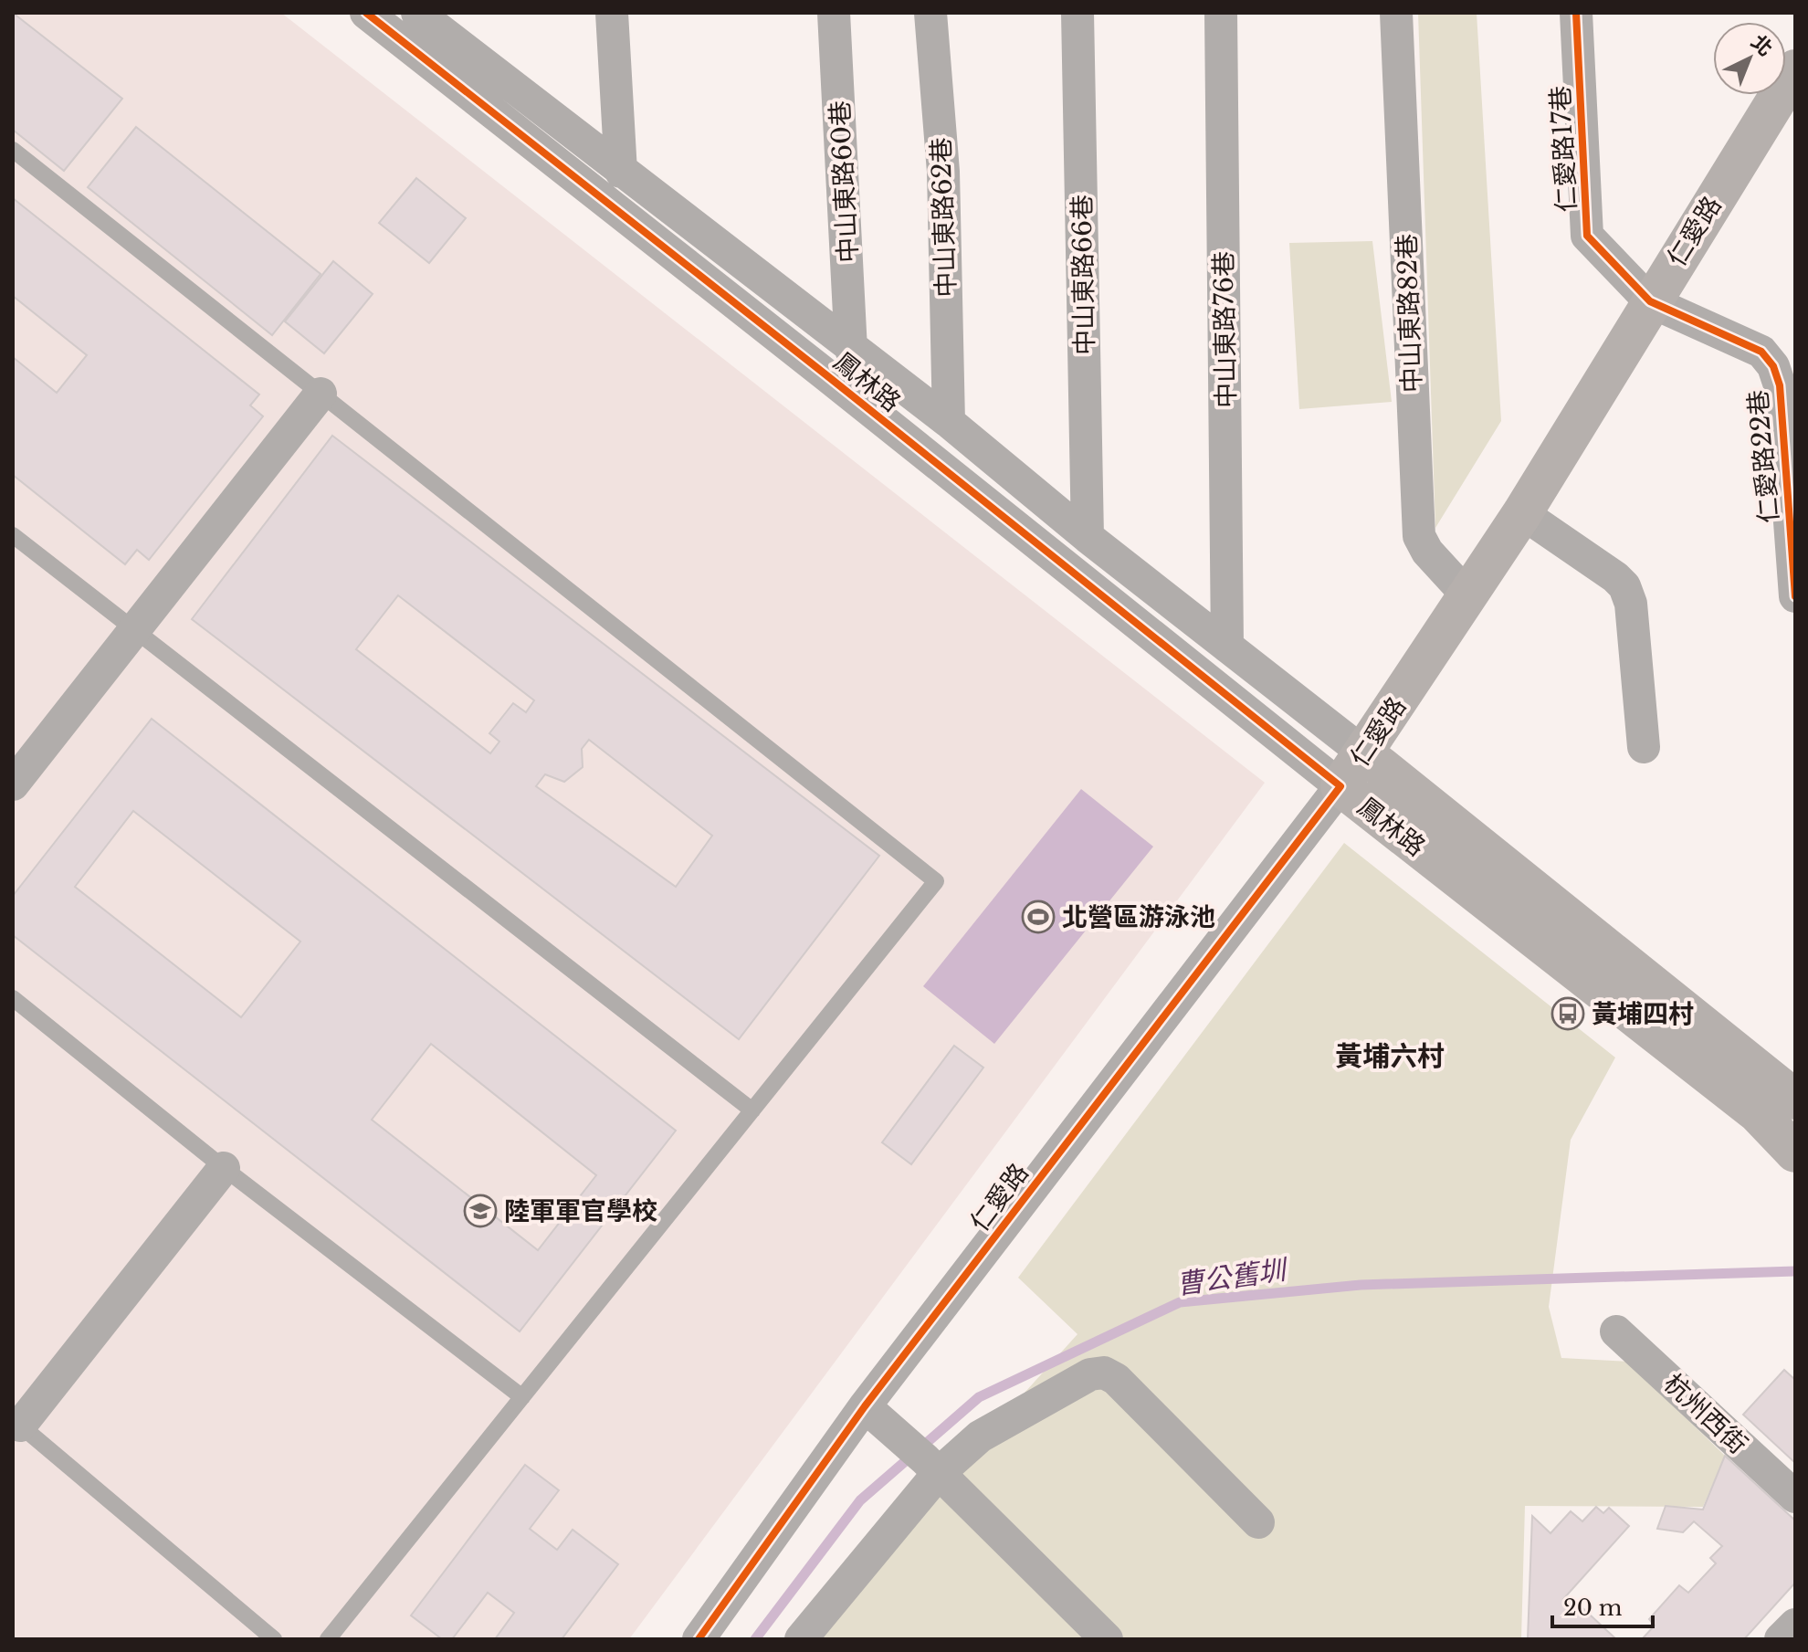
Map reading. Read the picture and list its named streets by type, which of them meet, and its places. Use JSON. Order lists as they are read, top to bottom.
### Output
{
  "streets": {
    "main road": ["仁愛路", "鳳林路"],
    "street": [
      "仁愛路17巷",
      "中山東路60巷",
      "中山東路62巷",
      "中山東路66巷",
      "中山東路82巷",
      "中山東路76巷",
      "仁愛路22巷",
      "杭州西街"
    ]
  },
  "crossings": [
    ["仁愛路17巷", "仁愛路"],
    ["仁愛路17巷", "仁愛路22巷"],
    ["中山東路60巷", "鳳林路"],
    ["中山東路62巷", "鳳林路"],
    ["仁愛路", "中山東路82巷"],
    ["仁愛路", "鳳林路"],
    ["仁愛路", "仁愛路22巷"],
    ["中山東路66巷", "鳳林路"],
    ["中山東路76巷", "鳳林路"]
  ],
  "districts": ["黃埔六村"],
  "water": ["曹公舊圳"],
  "places": {
    "sports": ["北營區游泳池"],
    "bus stop": ["黃埔四村"],
    "school or university": ["陸軍軍官學校"]
  },
  "scale_bar": "20 m",
  "north": "top right"
}
